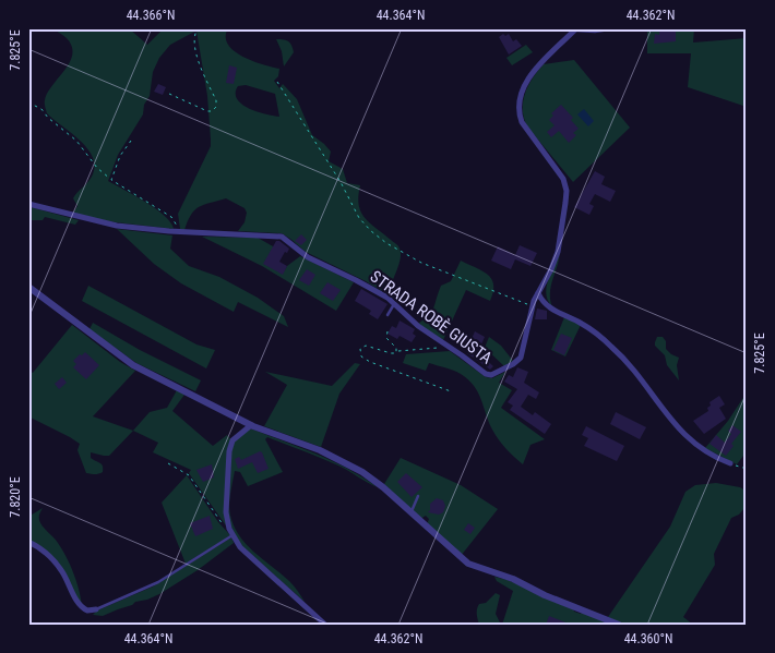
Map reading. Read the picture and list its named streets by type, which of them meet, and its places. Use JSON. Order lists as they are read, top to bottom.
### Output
{
  "streets": {
    "street": ["STRADA ROBÈ GIUSTA"]
  },
  "coordinates": [
    "44.366°N",
    "44.364°N",
    "44.362°N",
    "7.825°E",
    "7.820°E",
    "44.360°N"
  ]
}
